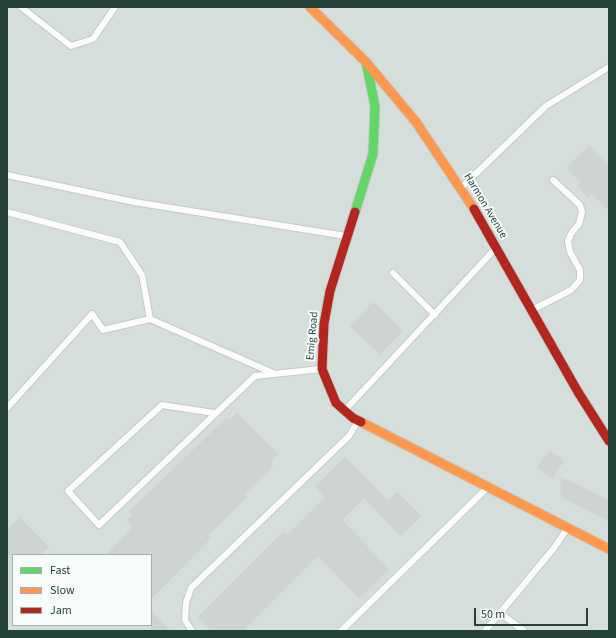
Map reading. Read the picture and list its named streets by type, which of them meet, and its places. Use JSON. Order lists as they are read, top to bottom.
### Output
{
  "streets": {
    "street": ["Harmon Avenue", "Emig Road"]
  },
  "crossings": [
    ["Harmon Avenue", "Emig Road"]
  ],
  "legend": ["Fast", "Slow", "Jam"],
  "scale_bar": "50 m"
}
